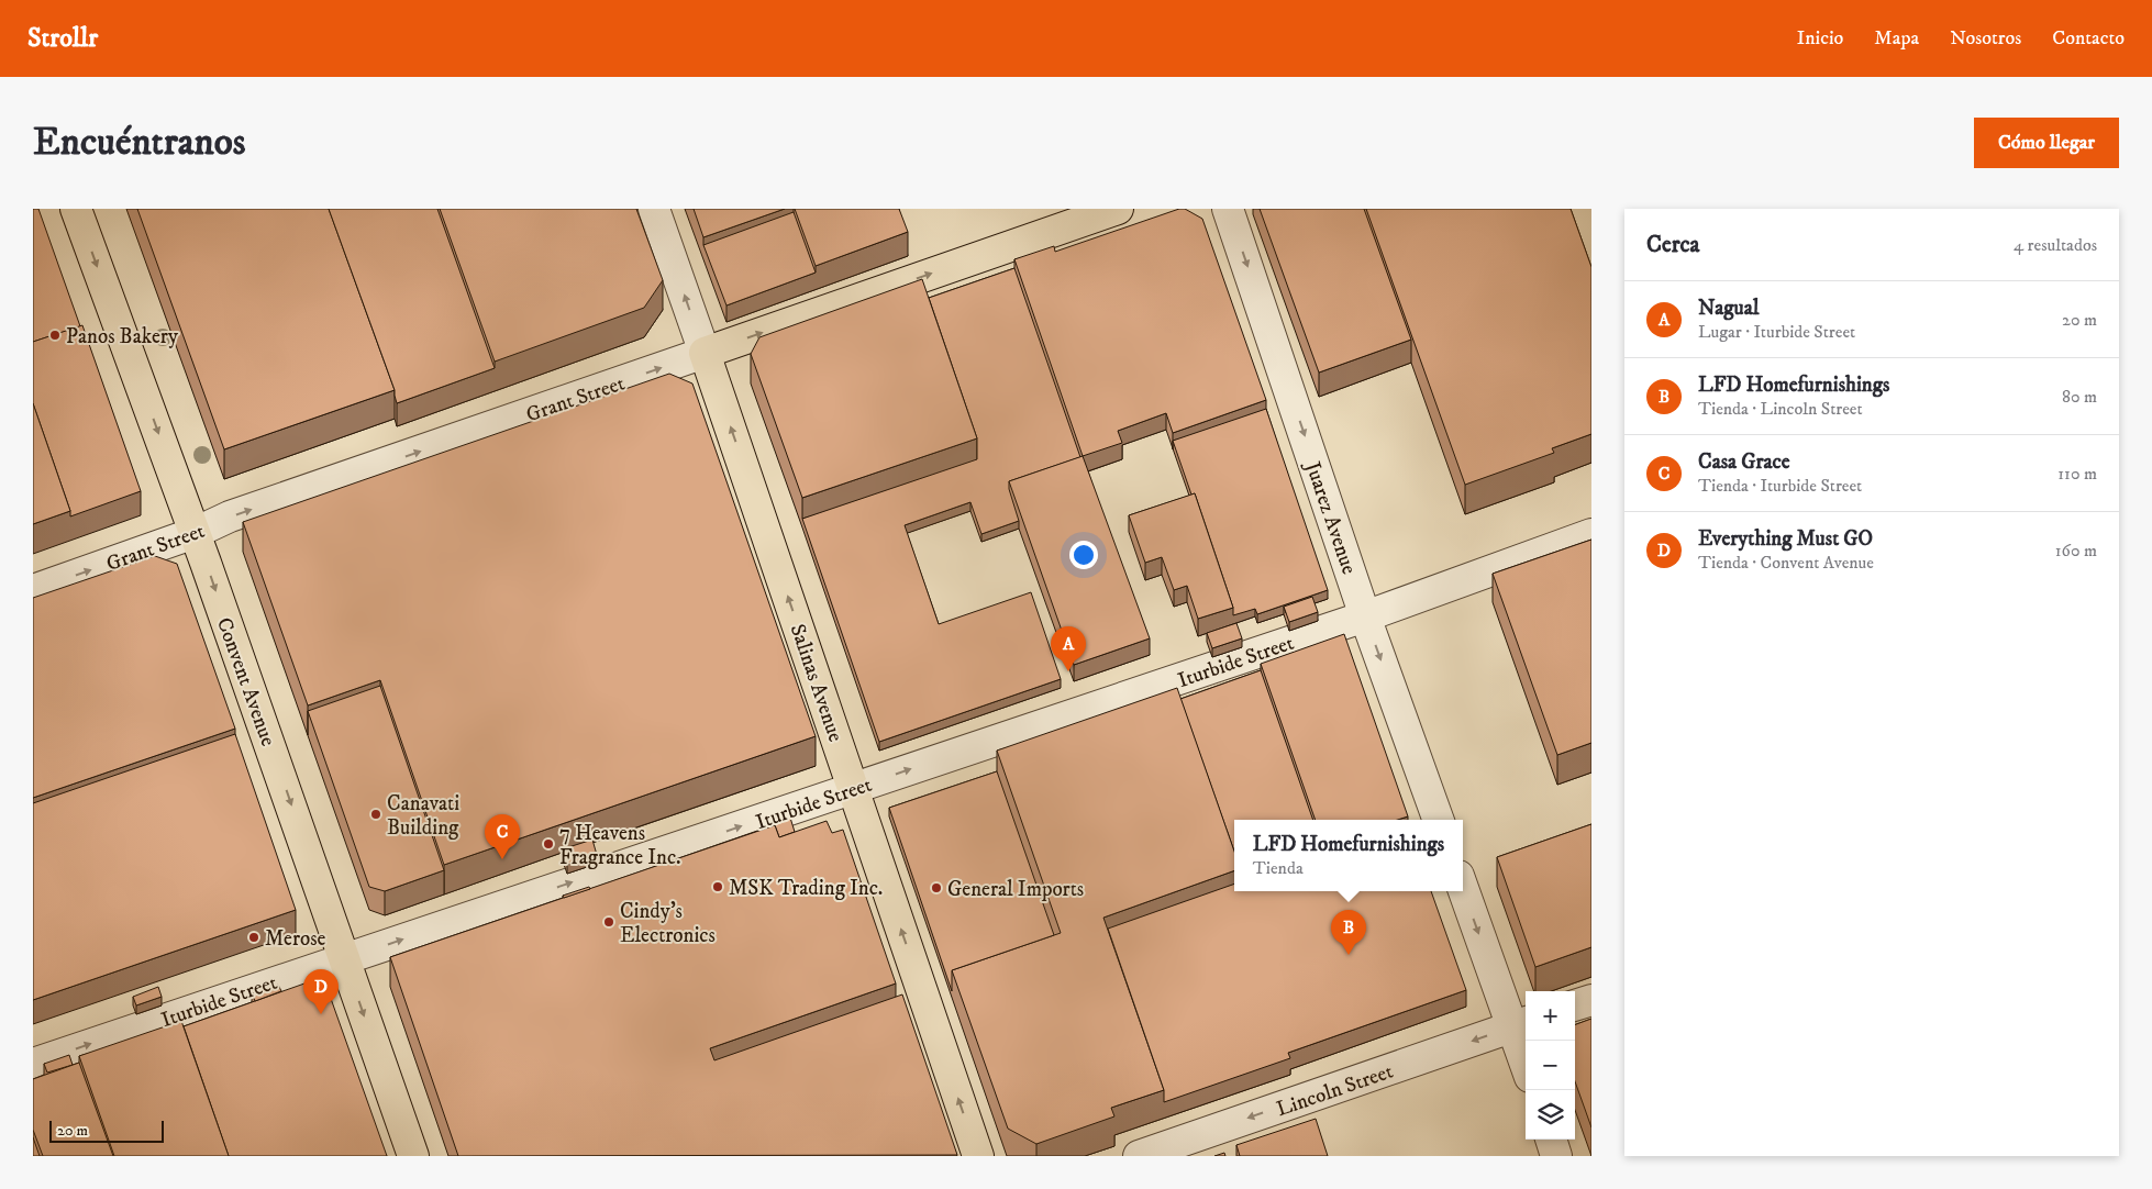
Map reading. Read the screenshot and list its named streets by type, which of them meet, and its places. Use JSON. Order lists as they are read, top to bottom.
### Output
{
  "streets": {
    "main road": ["Grant Street", "Convent Avenue", "Salinas Avenue"],
    "street": ["Juarez Avenue", "Iturbide Street", "Lincoln Street"]
  },
  "crossings": [
    ["Grant Street", "Convent Avenue"],
    ["Grant Street", "Salinas Avenue"],
    ["Juarez Avenue", "Iturbide Street"],
    ["Iturbide Street", "Convent Avenue"],
    ["Iturbide Street", "Salinas Avenue"]
  ],
  "one_way": [
    "Grant Street",
    "Juarez Avenue",
    "Iturbide Street",
    "Convent Avenue",
    "Salinas Avenue",
    "Lincoln Street"
  ],
  "places": [
    "Panos Bakery",
    "Canavati Building",
    "7 Heavens Fragrance Inc.",
    "MSK Trading Inc.",
    "General Imports",
    "Cindy's Electronics",
    "Merose"
  ],
  "scale_bar": "20 m",
  "page": {
    "header": "Strollr",
    "nav": [
      "Inicio",
      "Mapa",
      "Nosotros",
      "Contacto"
    ],
    "buttons": "Cómo llegar",
    "title": "Encuéntranos",
    "heading": ["Cerca", "4 resultados"],
    "list": [
      {
        "mark": "A",
        "name": "Nagual",
        "note": "Lugar · Iturbide Street",
        "value": "20 m"
      },
      {
        "mark": "B",
        "name": "LFD Homefurnishings",
        "note": "Tienda · Lincoln Street",
        "value": "80 m"
      },
      {
        "mark": "C",
        "name": "Casa Grace",
        "note": "Tienda · Iturbide Street",
        "value": "110 m"
      },
      {
        "mark": "D",
        "name": "Everything Must GO",
        "note": "Tienda · Convent Avenue",
        "value": "160 m"
      }
    ],
    "pins": [
      "A",
      "C",
      "B",
      "D"
    ],
    "popup": ["LFD Homefurnishings", "Tienda"],
    "map_buttons": ["+", "−"],
    "scale": "20 m"
  }
}
